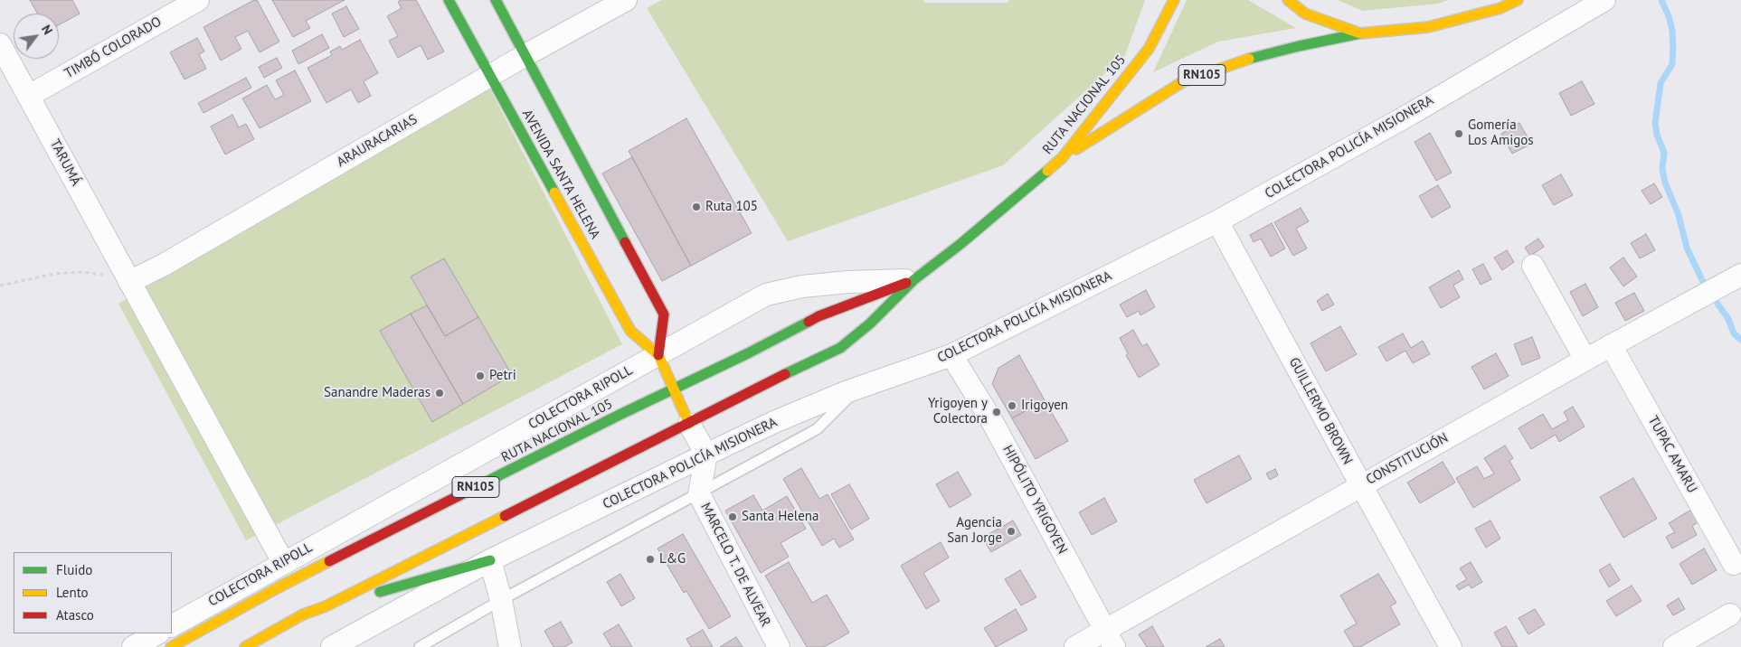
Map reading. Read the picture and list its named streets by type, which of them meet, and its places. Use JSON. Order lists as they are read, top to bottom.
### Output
{
  "streets": {
    "main road": ["RN105", "RUTA NACIONAL 105", "AVENIDA SANTA HELENA"],
    "street": [
      "TIMBÓ COLORADO",
      "ARAURACARIAS",
      "COLECTORA POLICÍA MISIONERA",
      "TARUMÁ",
      "COLECTORA RIPOLL",
      "GUILLERMO BROWN",
      "TUPAC AMARU",
      "CONSTITUCIÓN",
      "HIPÓLITO YRIGOYEN",
      "MARCELO T. DE ALVEAR"
    ]
  },
  "crossings": [
    ["TIMBÓ COLORADO", "TARUMÁ"],
    ["RN105", "RUTA NACIONAL 105"],
    ["RUTA NACIONAL 105", "AVENIDA SANTA HELENA"],
    ["RUTA NACIONAL 105", "COLECTORA RIPOLL"],
    ["ARAURACARIAS", "TARUMÁ"],
    ["ARAURACARIAS", "AVENIDA SANTA HELENA"],
    ["COLECTORA POLICÍA MISIONERA", "GUILLERMO BROWN"],
    ["COLECTORA POLICÍA MISIONERA", "HIPÓLITO YRIGOYEN"],
    ["COLECTORA POLICÍA MISIONERA", "MARCELO T. DE ALVEAR"],
    ["TARUMÁ", "COLECTORA RIPOLL"],
    ["AVENIDA SANTA HELENA", "COLECTORA RIPOLL"],
    ["GUILLERMO BROWN", "CONSTITUCIÓN"],
    ["TUPAC AMARU", "CONSTITUCIÓN"],
    ["CONSTITUCIÓN", "HIPÓLITO YRIGOYEN"]
  ],
  "places": [
    "Gomería Los Amigos",
    "Ruta 105",
    "Petri",
    "Sanandre Maderas",
    "Irigoyen",
    "Yrigoyen y Colectora",
    "Santa Helena",
    "Agencia San Jorge",
    "L&G"
  ],
  "legend": ["Fluido", "Lento", "Atasco"],
  "north": "top right"
}
